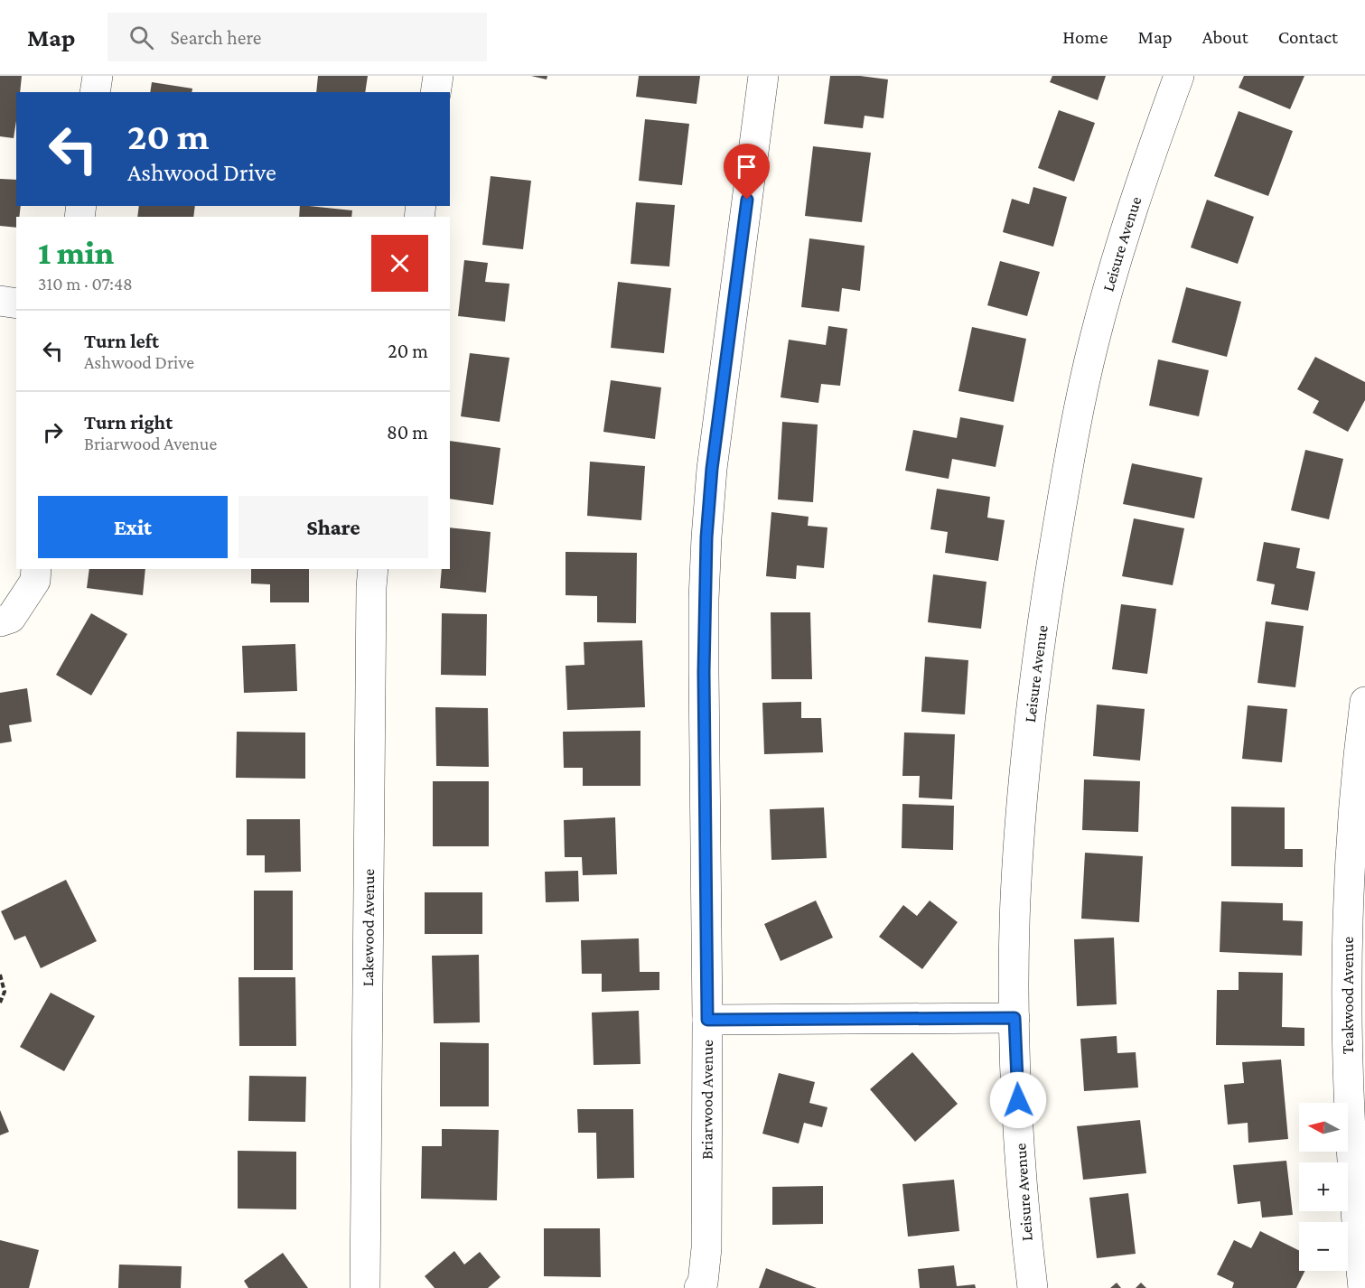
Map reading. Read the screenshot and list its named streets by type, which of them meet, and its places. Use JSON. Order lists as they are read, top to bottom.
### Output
{
  "streets": {
    "street": [
      "Leisure Avenue",
      "Lakewood Avenue",
      "Teakwood Avenue",
      "Briarwood Avenue"
    ]
  },
  "north": "left",
  "page": {
    "header": "Map",
    "search": "Search here",
    "nav": [
      "Home",
      "Map",
      "About",
      "Contact"
    ],
    "turn": ["20 m", "Ashwood Drive"],
    "heading": ["1 min", "310 m · 07:48"],
    "list": [
      {
        "name": "Turn left",
        "note": "Ashwood Drive",
        "value": "20 m"
      },
      {
        "name": "Turn right",
        "note": "Briarwood Avenue",
        "value": "80 m"
      }
    ],
    "buttons": ["Exit", "Share"],
    "map_buttons": ["+", "−"]
  }
}
